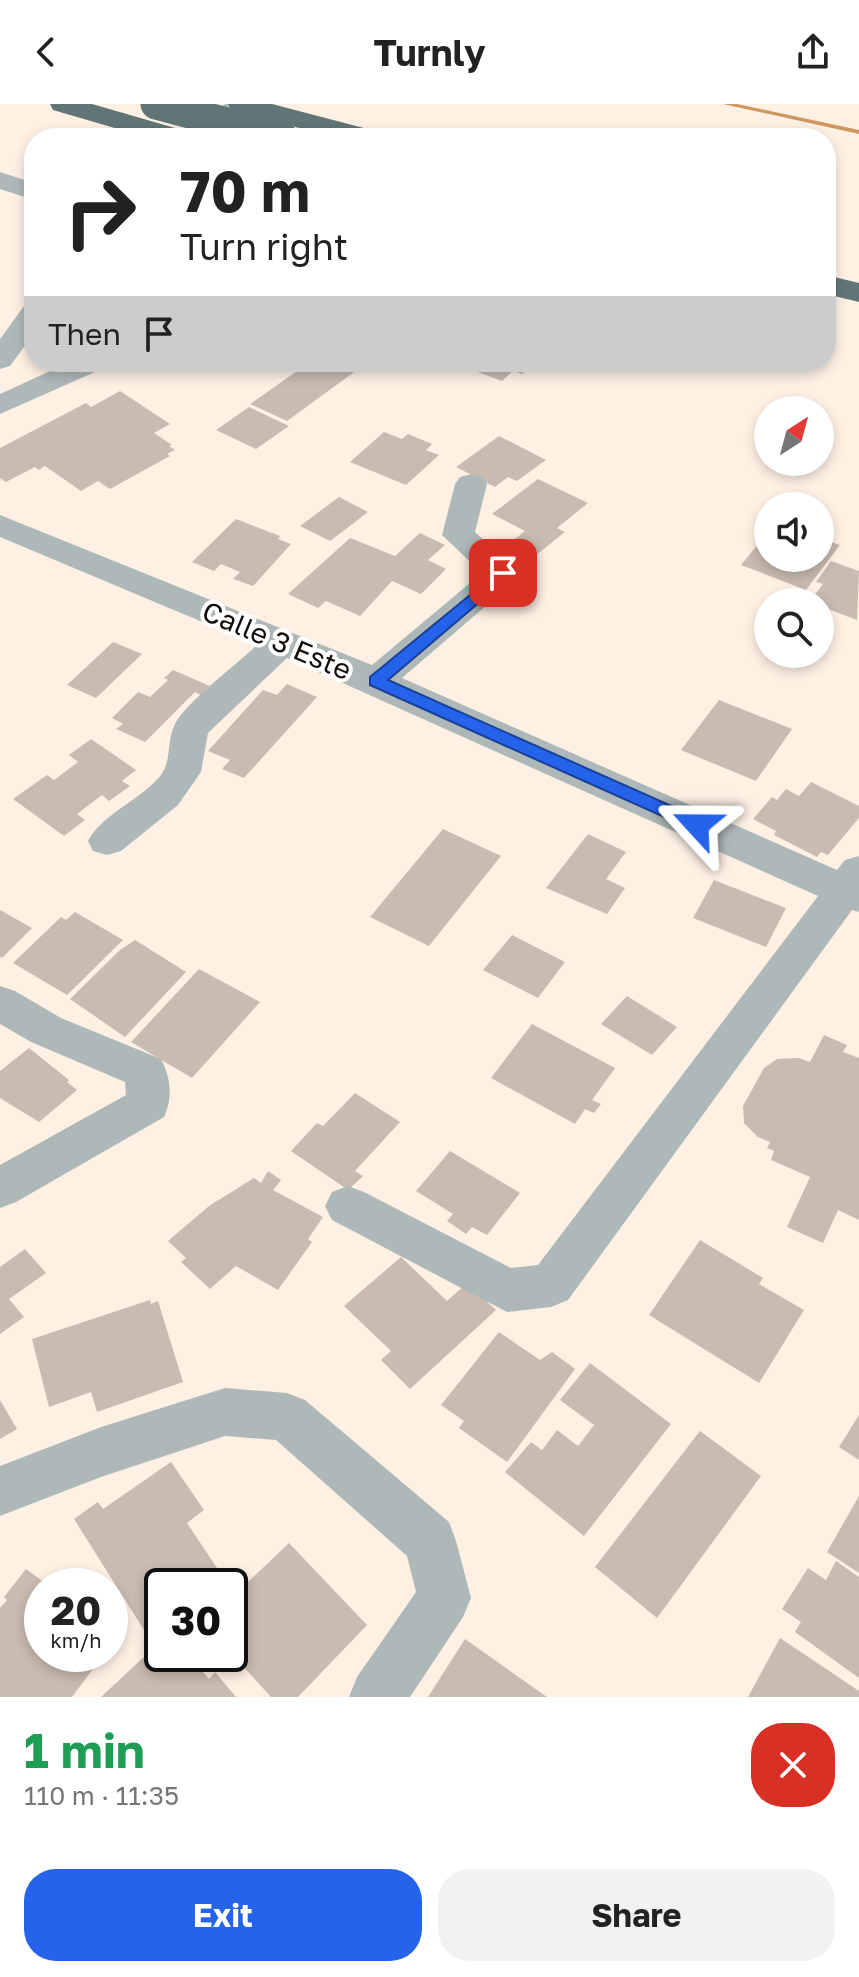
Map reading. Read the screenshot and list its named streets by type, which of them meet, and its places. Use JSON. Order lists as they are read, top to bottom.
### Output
{
  "streets": {
    "street": ["Calle 3 Este"]
  },
  "north": "top right",
  "page": {
    "header": "Turnly",
    "turn": ["70 m", "Turn right"],
    "then": "Then",
    "speed": "20 km/h",
    "limit": "30",
    "heading": ["1 min", "110 m · 11:35"],
    "buttons": ["Exit", "Share"]
  }
}
